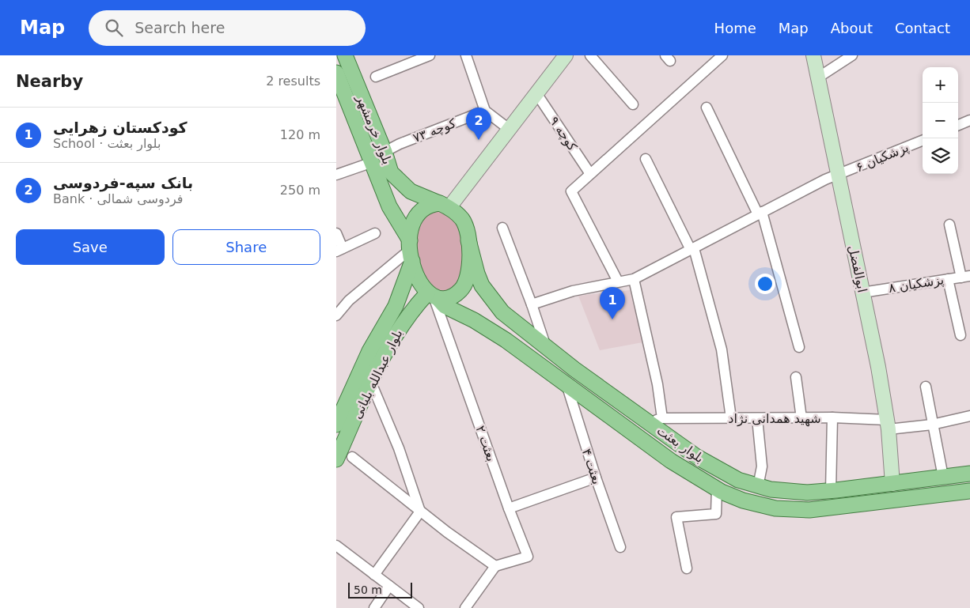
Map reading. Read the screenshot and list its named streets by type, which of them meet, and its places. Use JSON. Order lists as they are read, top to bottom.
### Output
{
  "streets": {
    "main road": ["بلوار خرمشهر", "بلوار عبدالله بلیانی", "بلوار بعثت"],
    "street": [
      "کوچه ۷۳",
      "کوچه ۹",
      "پزشکیان ۶",
      "ابوالفضل",
      "پزشکیان ۸",
      "شهید همدانی نژاد",
      "بعثت ۲",
      "بعثت ۴"
    ]
  },
  "crossings": [
    ["بلوار خرمشهر", "کوچه ۷۳"],
    ["بلوار خرمشهر", "بلوار عبدالله بلیانی"],
    ["بلوار خرمشهر", "بعثت ۲"],
    ["بلوار خرمشهر", "بلوار بعثت"],
    ["پزشکیان ۶", "ابوالفضل"],
    ["ابوالفضل", "پزشکیان ۸"],
    ["ابوالفضل", "شهید همدانی نژاد"],
    ["ابوالفضل", "بلوار بعثت"],
    ["بلوار عبدالله بلیانی", "بعثت ۲"],
    ["بلوار عبدالله بلیانی", "بلوار بعثت"],
    ["شهید همدانی نژاد", "بلوار بعثت"],
    ["بعثت ۲", "بلوار بعثت"],
    ["بلوار بعثت", "بعثت ۴"]
  ],
  "scale_bar": "50 m",
  "page": {
    "header": "Map",
    "search": "Search here",
    "nav": [
      "Home",
      "Map",
      "About",
      "Contact"
    ],
    "heading": ["Nearby", "2 results"],
    "map_buttons": ["+", "−"],
    "list": [
      {
        "mark": "1",
        "name": "کودکستان زهرایی",
        "note": "School · بلوار بعثت",
        "value": "120 m"
      },
      {
        "mark": "2",
        "name": "بانک سپه-فردوسی",
        "note": "Bank · فردوسی شمالی",
        "value": "250 m"
      }
    ],
    "pins": ["2", "1"],
    "buttons": ["Save", "Share"],
    "scale": "50 m"
  }
}
